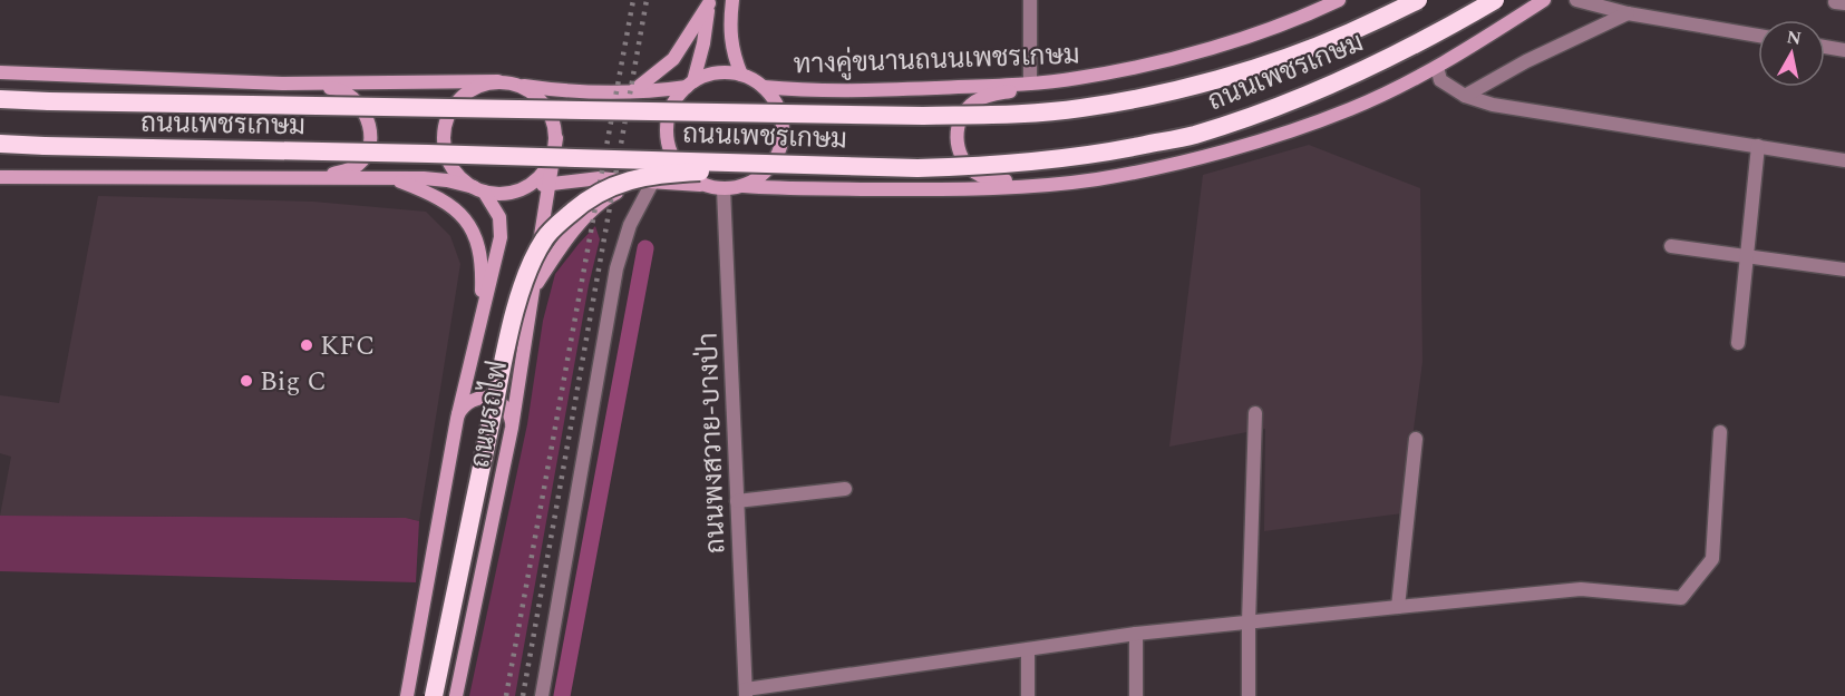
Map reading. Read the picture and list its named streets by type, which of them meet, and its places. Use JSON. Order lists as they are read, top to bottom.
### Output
{
  "streets": {
    "highway": ["ถนนเพชรเกษม"],
    "main road": ["ทางคู่ขนานถนนเพชรเกษม", "ถนนรถไฟ"],
    "street": ["ถนนพงสวาย-บางป่า"]
  },
  "crossings": [
    ["ทางคู่ขนานถนนเพชรเกษม", "ถนนเพชรเกษม"],
    ["ทางคู่ขนานถนนเพชรเกษม", "ถนนพงสวาย-บางป่า"],
    ["ถนนเพชรเกษม", "ถนนรถไฟ"],
    ["ถนนเพชรเกษม", "ถนนพงสวาย-บางป่า"]
  ],
  "places": ["KFC", "Big C"],
  "north": "top"
}
